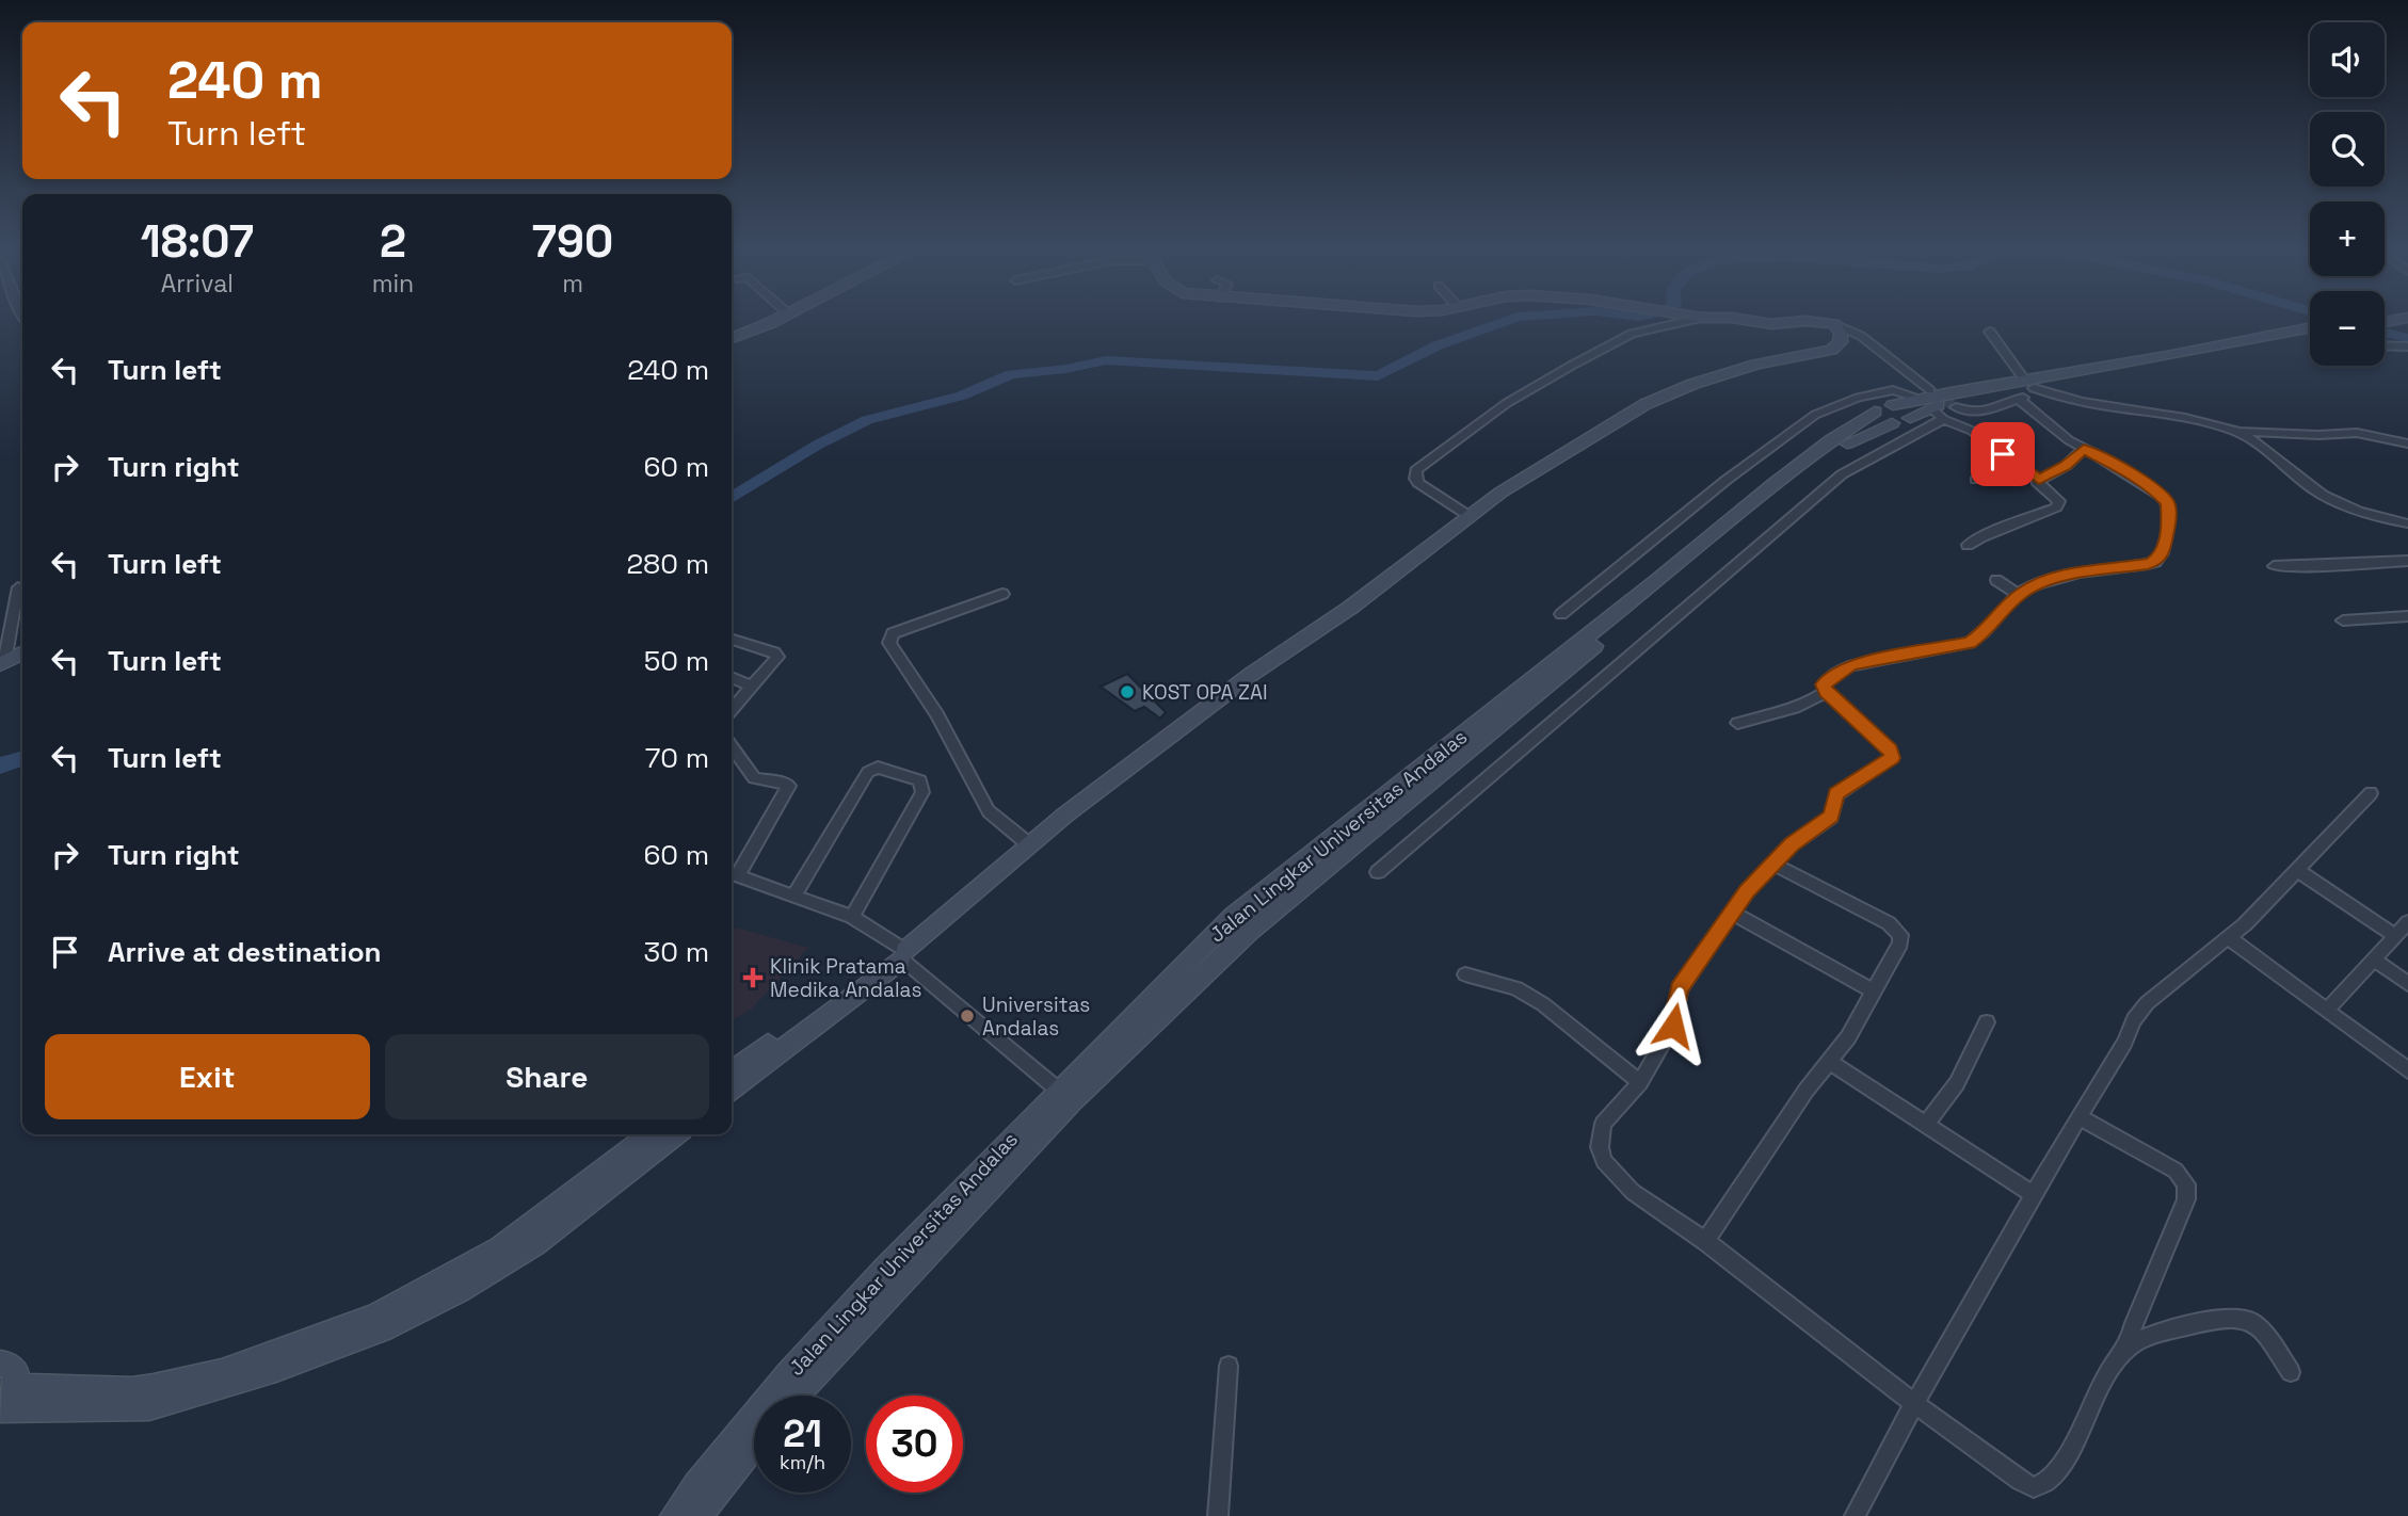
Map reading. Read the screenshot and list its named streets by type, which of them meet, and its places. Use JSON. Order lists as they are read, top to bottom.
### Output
{
  "streets": {
    "street": ["Jalan Lingkar Universitas Andalas"]
  },
  "places": {
    "other": ["KOST OPA ZAI", "Universitas Andalas"],
    "health": ["Klinik Pratama Medika Andalas"]
  },
  "page": {
    "map_buttons": ["+", "−"],
    "turn": ["240 m", "Turn left"],
    "eta": [
      "18:07",
      "Arrival",
      "2",
      "min",
      "790",
      "m"
    ],
    "list": [
      {
        "name": "Turn left",
        "value": "240 m"
      },
      {
        "name": "Turn right",
        "value": "60 m"
      },
      {
        "name": "Turn left",
        "value": "280 m"
      },
      {
        "name": "Turn left",
        "value": "50 m"
      },
      {
        "name": "Turn left",
        "value": "70 m"
      },
      {
        "name": "Turn right",
        "value": "60 m"
      },
      {
        "name": "Arrive at destination",
        "value": "30 m"
      }
    ],
    "buttons": ["Exit", "Share"],
    "speed": "21 km/h",
    "limit": "30"
  }
}
